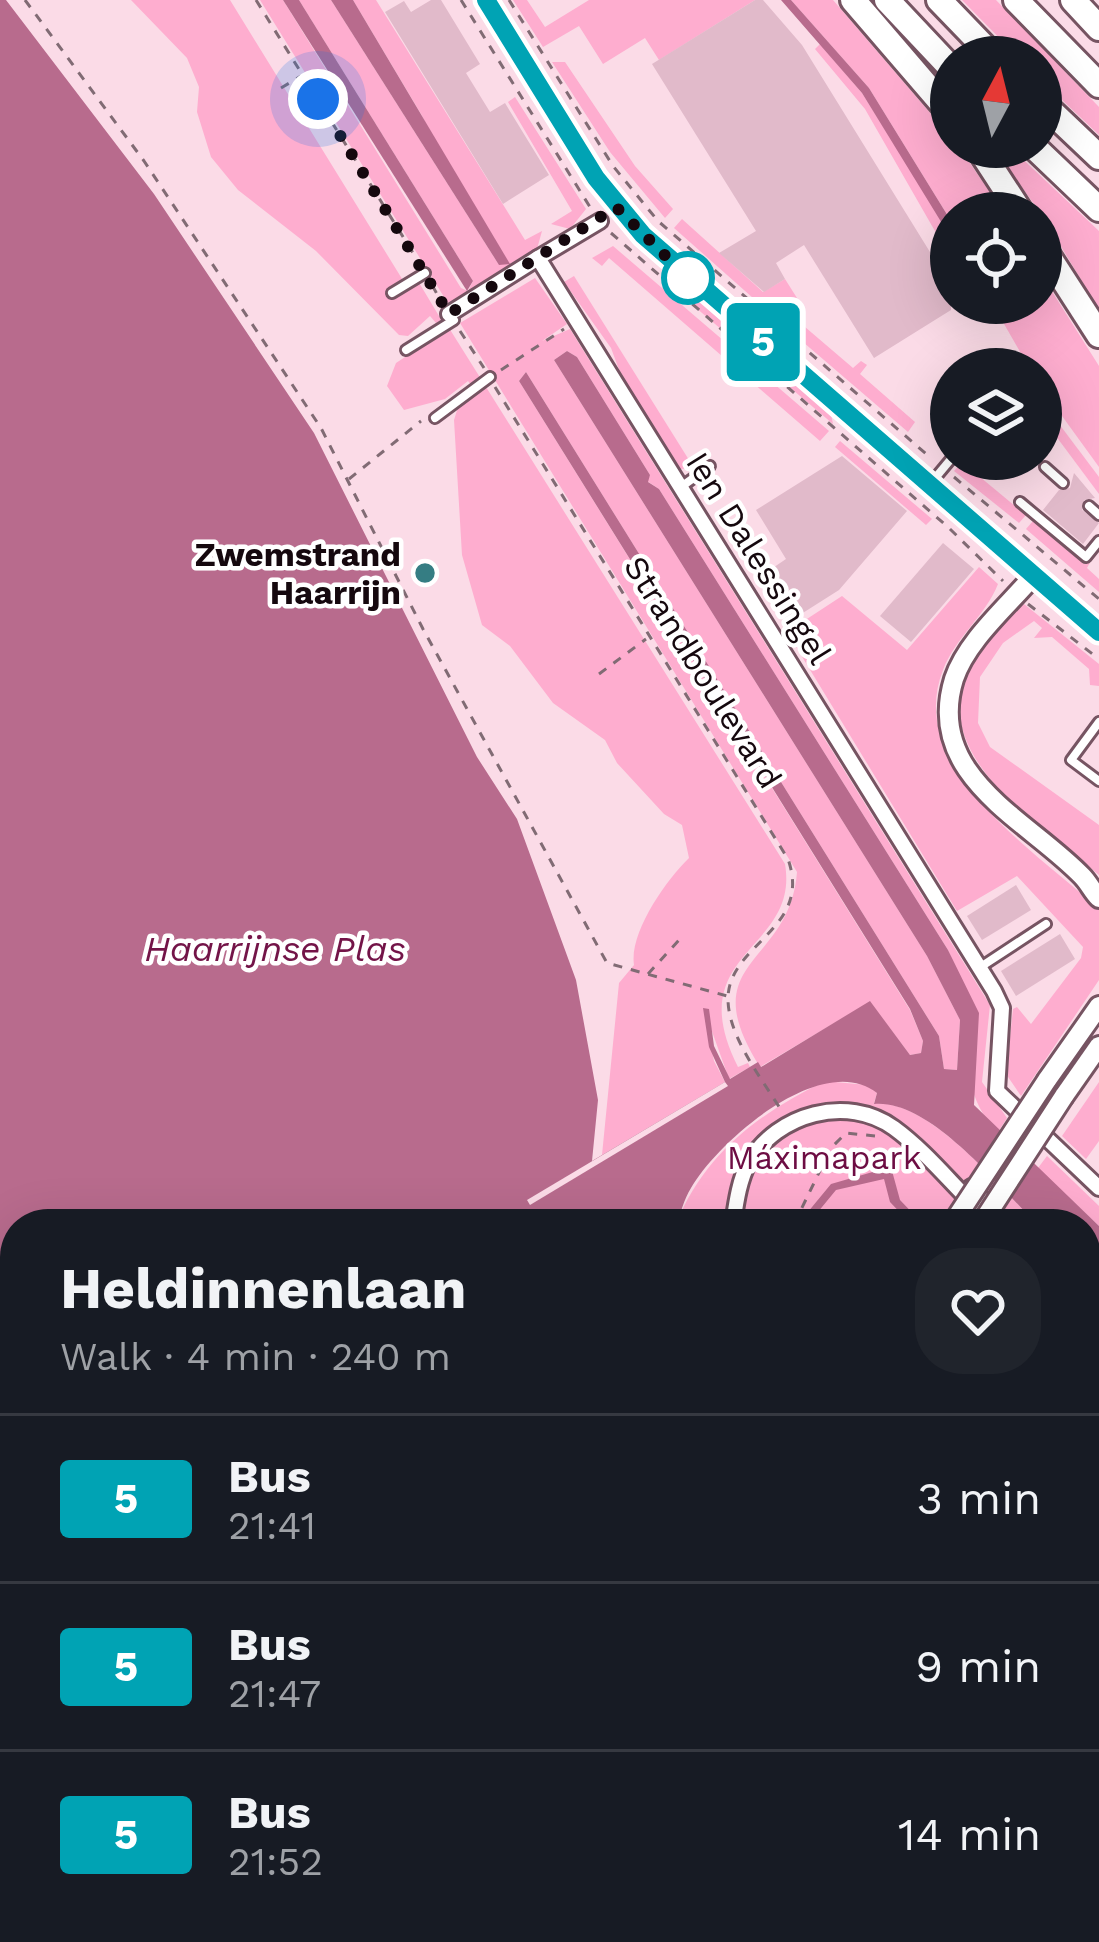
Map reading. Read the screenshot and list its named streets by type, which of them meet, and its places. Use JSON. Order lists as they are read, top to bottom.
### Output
{
  "streets": {
    "street": ["Ien Dalessingel"],
    "path": ["Strandboulevard"]
  },
  "water": ["Haarrijnse Plas"],
  "parks": ["Máximapark"],
  "places": ["Zwemstrand Haarrijn"],
  "lines": ["bus line 5"],
  "north": "top",
  "page": {
    "on_map": "5",
    "heading": ["Heldinnenlaan", "Walk · 4 min · 240 m"],
    "list": [
      {
        "mark": "5",
        "name": "Bus",
        "note": "21:41",
        "value": "3 min"
      },
      {
        "mark": "5",
        "name": "Bus",
        "note": "21:47",
        "value": "9 min"
      },
      {
        "mark": "5",
        "name": "Bus",
        "note": "21:52",
        "value": "14 min"
      }
    ]
  }
}
